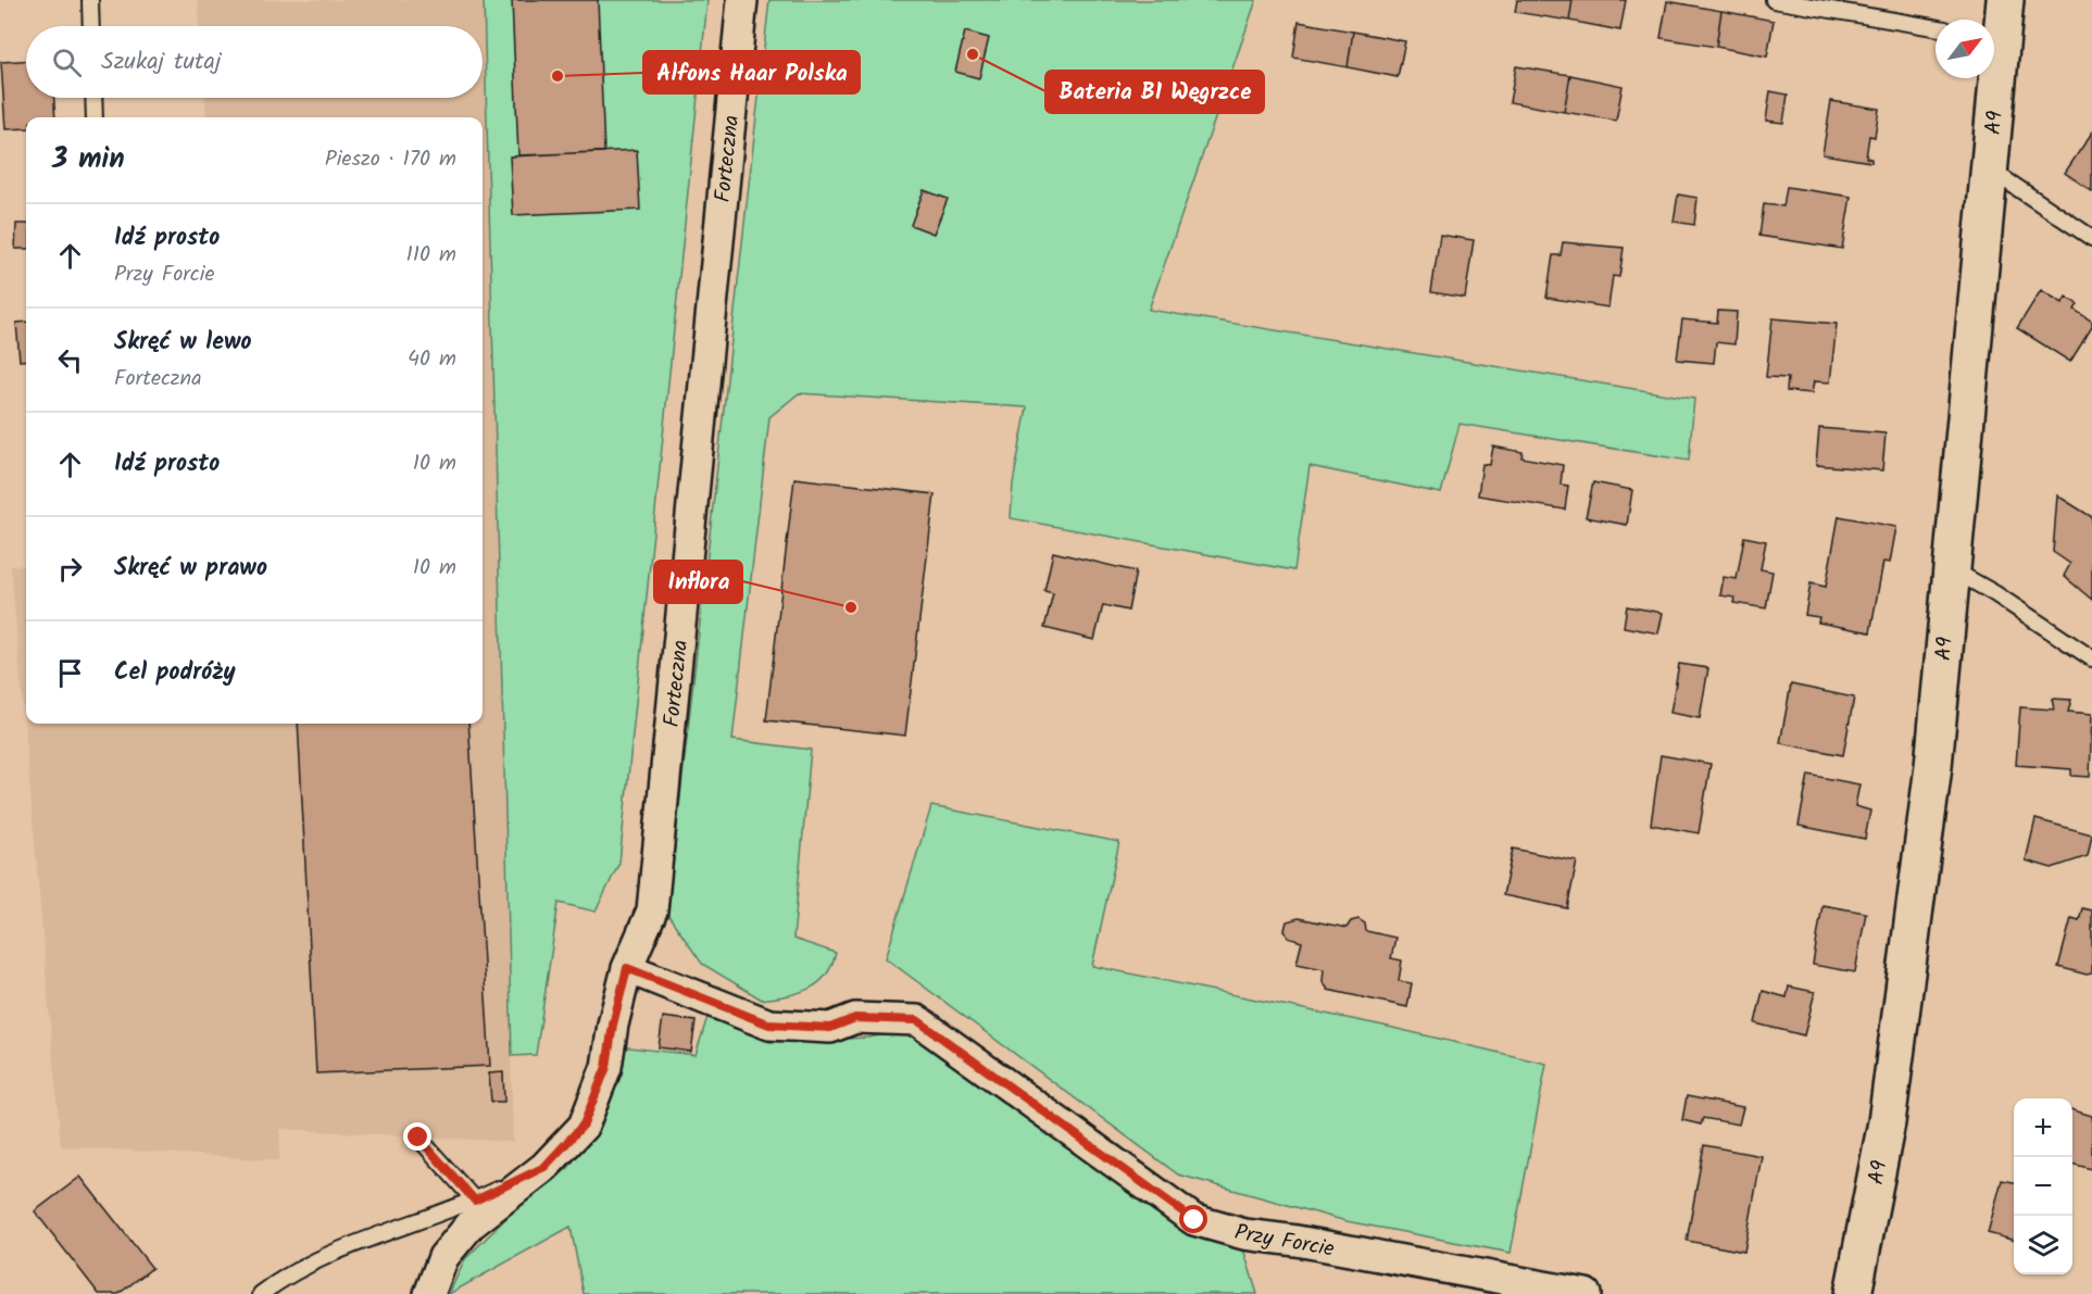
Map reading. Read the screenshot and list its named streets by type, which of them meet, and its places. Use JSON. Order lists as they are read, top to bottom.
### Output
{
  "streets": {
    "street": ["A9", "Forteczna", "Przy Forcie"]
  },
  "crossings": [
    ["Forteczna", "Przy Forcie"]
  ],
  "places": ["Bateria B1 Węgrzce", "Alfons Haar Polska", "Inflora"],
  "north": "top right",
  "page": {
    "search": "Szukaj tutaj",
    "heading": ["3 min", "Pieszo · 170 m"],
    "list": [
      ["Idź prosto", "Przy Forcie", "110 m"],
      ["Skręć w lewo", "Forteczna", "40 m"],
      ["Idź prosto", "10 m"],
      ["Skręć w prawo", "10 m"],
      "Cel podróży"
    ],
    "map_buttons": ["+", "−"]
  }
}
